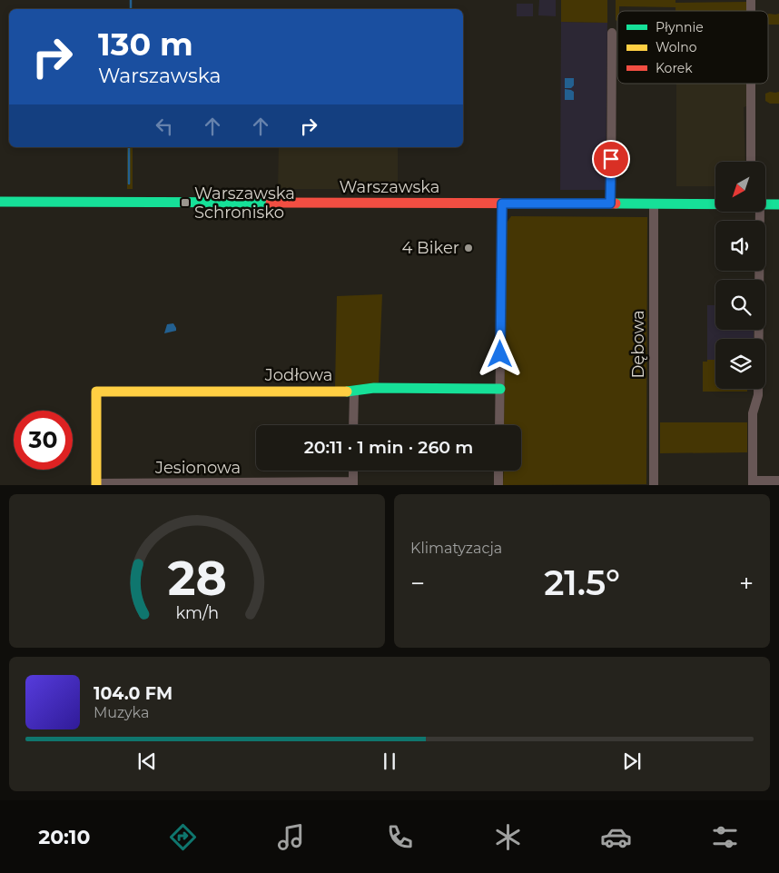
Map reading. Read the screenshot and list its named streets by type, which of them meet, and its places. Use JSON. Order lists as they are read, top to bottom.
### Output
{
  "streets": {
    "main road": ["Warszawska", "Jodłowa"],
    "street": ["Dębowa", "Jesionowa"]
  },
  "crossings": [
    ["Warszawska", "Dębowa"],
    ["Jodłowa", "Jesionowa"]
  ],
  "places": {
    "transit": ["Warszawska Schronisko"],
    "other": ["4 Biker"]
  },
  "legend": ["Płynnie", "Wolno", "Korek"],
  "north": "bottom left",
  "page": {
    "turn": ["130 m", "Warszawska"],
    "limit": "30",
    "trip": "20:11 · 1 min · 260 m",
    "tile": "Klimatyzacja",
    "heat": ["−", "21.5°", "+"],
    "song": ["104.0 FM", "Muzyka"],
    "tabs": "20:10",
    "gauge": ["28", "km/h"]
  }
}
